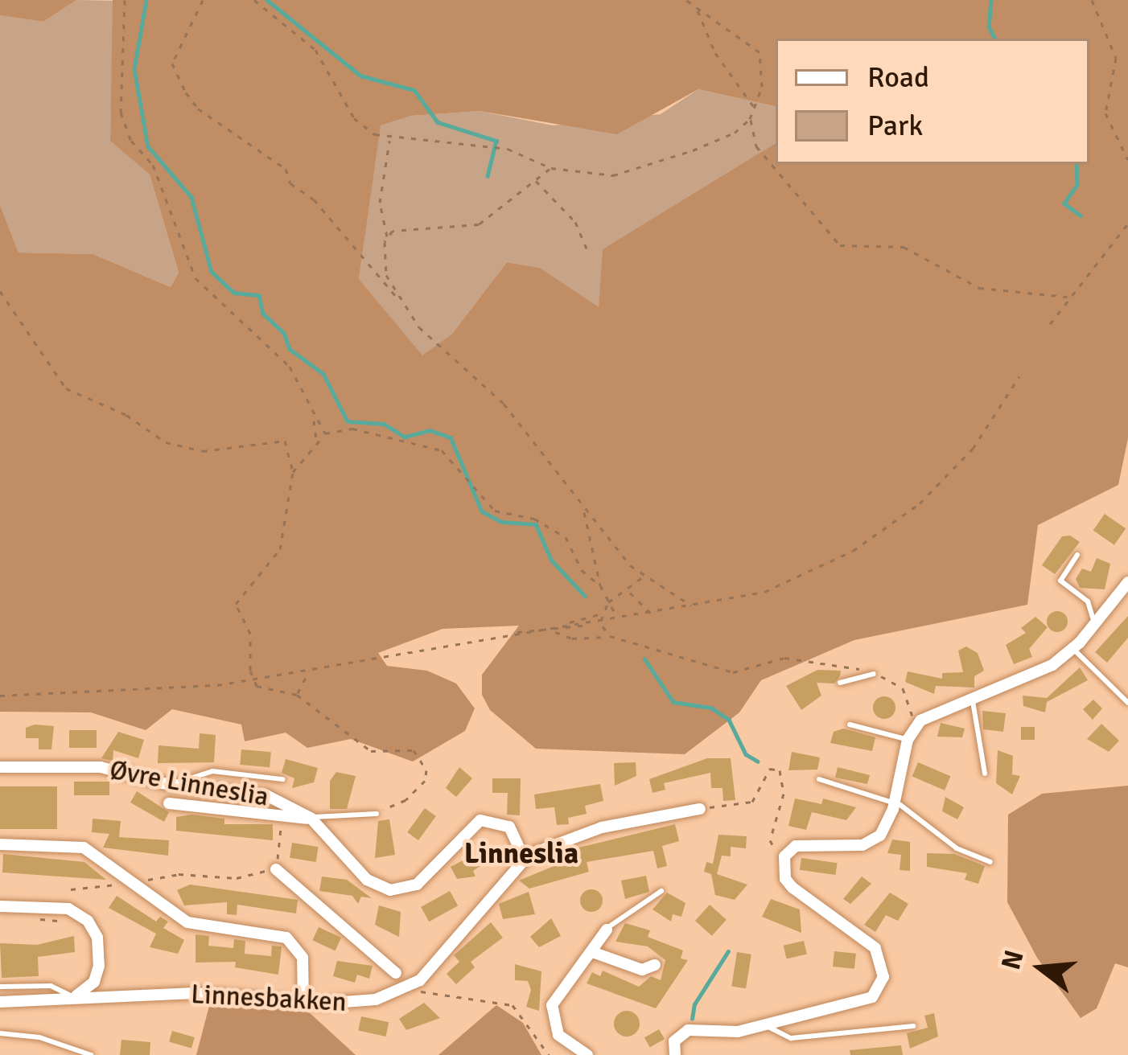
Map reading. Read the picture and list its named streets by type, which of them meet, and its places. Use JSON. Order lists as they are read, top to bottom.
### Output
{
  "streets": {
    "street": ["Øvre Linneslia", "Linnesbakken"]
  },
  "districts": ["Linneslia"],
  "legend": ["Road", "Park"],
  "north": "left"
}
